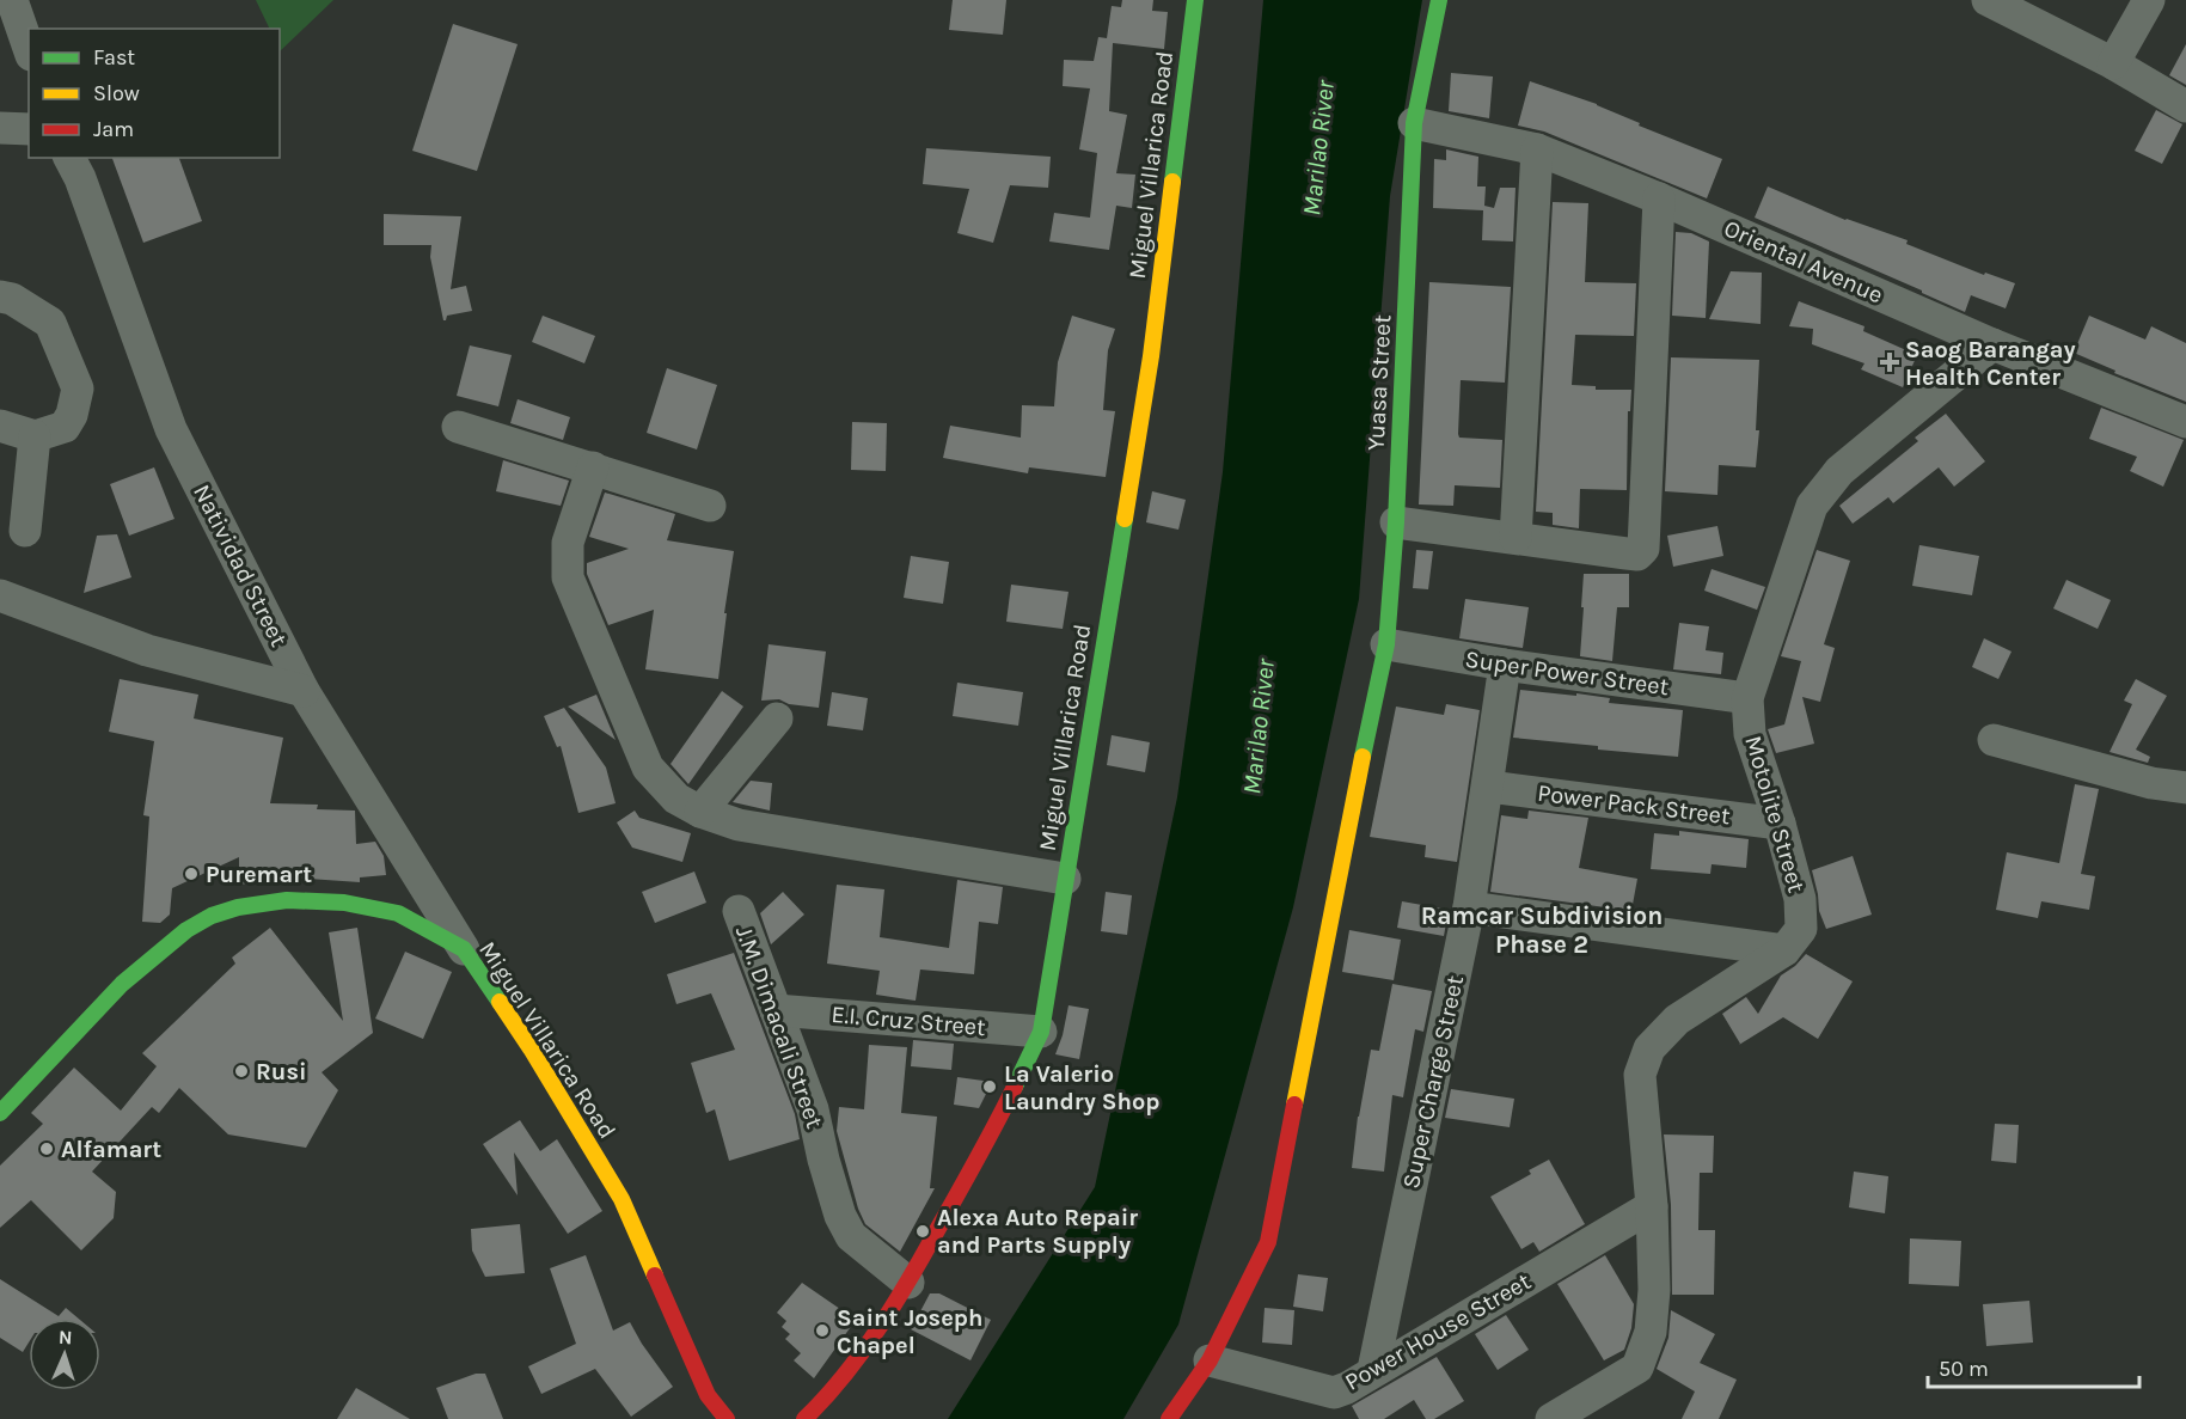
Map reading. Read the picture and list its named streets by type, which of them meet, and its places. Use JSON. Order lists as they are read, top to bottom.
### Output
{
  "streets": {
    "main road": ["Miguel Villarica Road", "Yuasa Street"],
    "street": [
      "Oriental Avenue",
      "Natividad Street",
      "Super Power Street",
      "Power Pack Street",
      "Motolite Street",
      "E.I. Cruz Street",
      "J.M. Dimacali Street",
      "Super Charge Street",
      "Power House Street"
    ]
  },
  "crossings": [
    ["Miguel Villarica Road", "Natividad Street"],
    ["Miguel Villarica Road", "E.I. Cruz Street"],
    ["Miguel Villarica Road", "J.M. Dimacali Street"],
    ["Oriental Avenue", "Yuasa Street"],
    ["Oriental Avenue", "Motolite Street"],
    ["Yuasa Street", "Super Power Street"],
    ["Yuasa Street", "Power House Street"],
    ["Super Power Street", "Motolite Street"],
    ["Super Power Street", "Super Charge Street"],
    ["Power Pack Street", "Motolite Street"],
    ["Power Pack Street", "Super Charge Street"],
    ["Motolite Street", "Power House Street"],
    ["E.I. Cruz Street", "J.M. Dimacali Street"],
    ["Super Charge Street", "Power House Street"]
  ],
  "districts": ["Ramcar Subdivision Phase 2"],
  "water": ["Marilao River"],
  "places": {
    "health": ["Saog Barangay Health Center"],
    "other": [
      "Puremart",
      "Rusi",
      "La Valerio Laundry Shop",
      "Alfamart",
      "Alexa Auto Repair and Parts Supply",
      "Saint Joseph Chapel"
    ]
  },
  "legend": ["Fast", "Slow", "Jam"],
  "scale_bar": "50 m",
  "north": "top"
}
